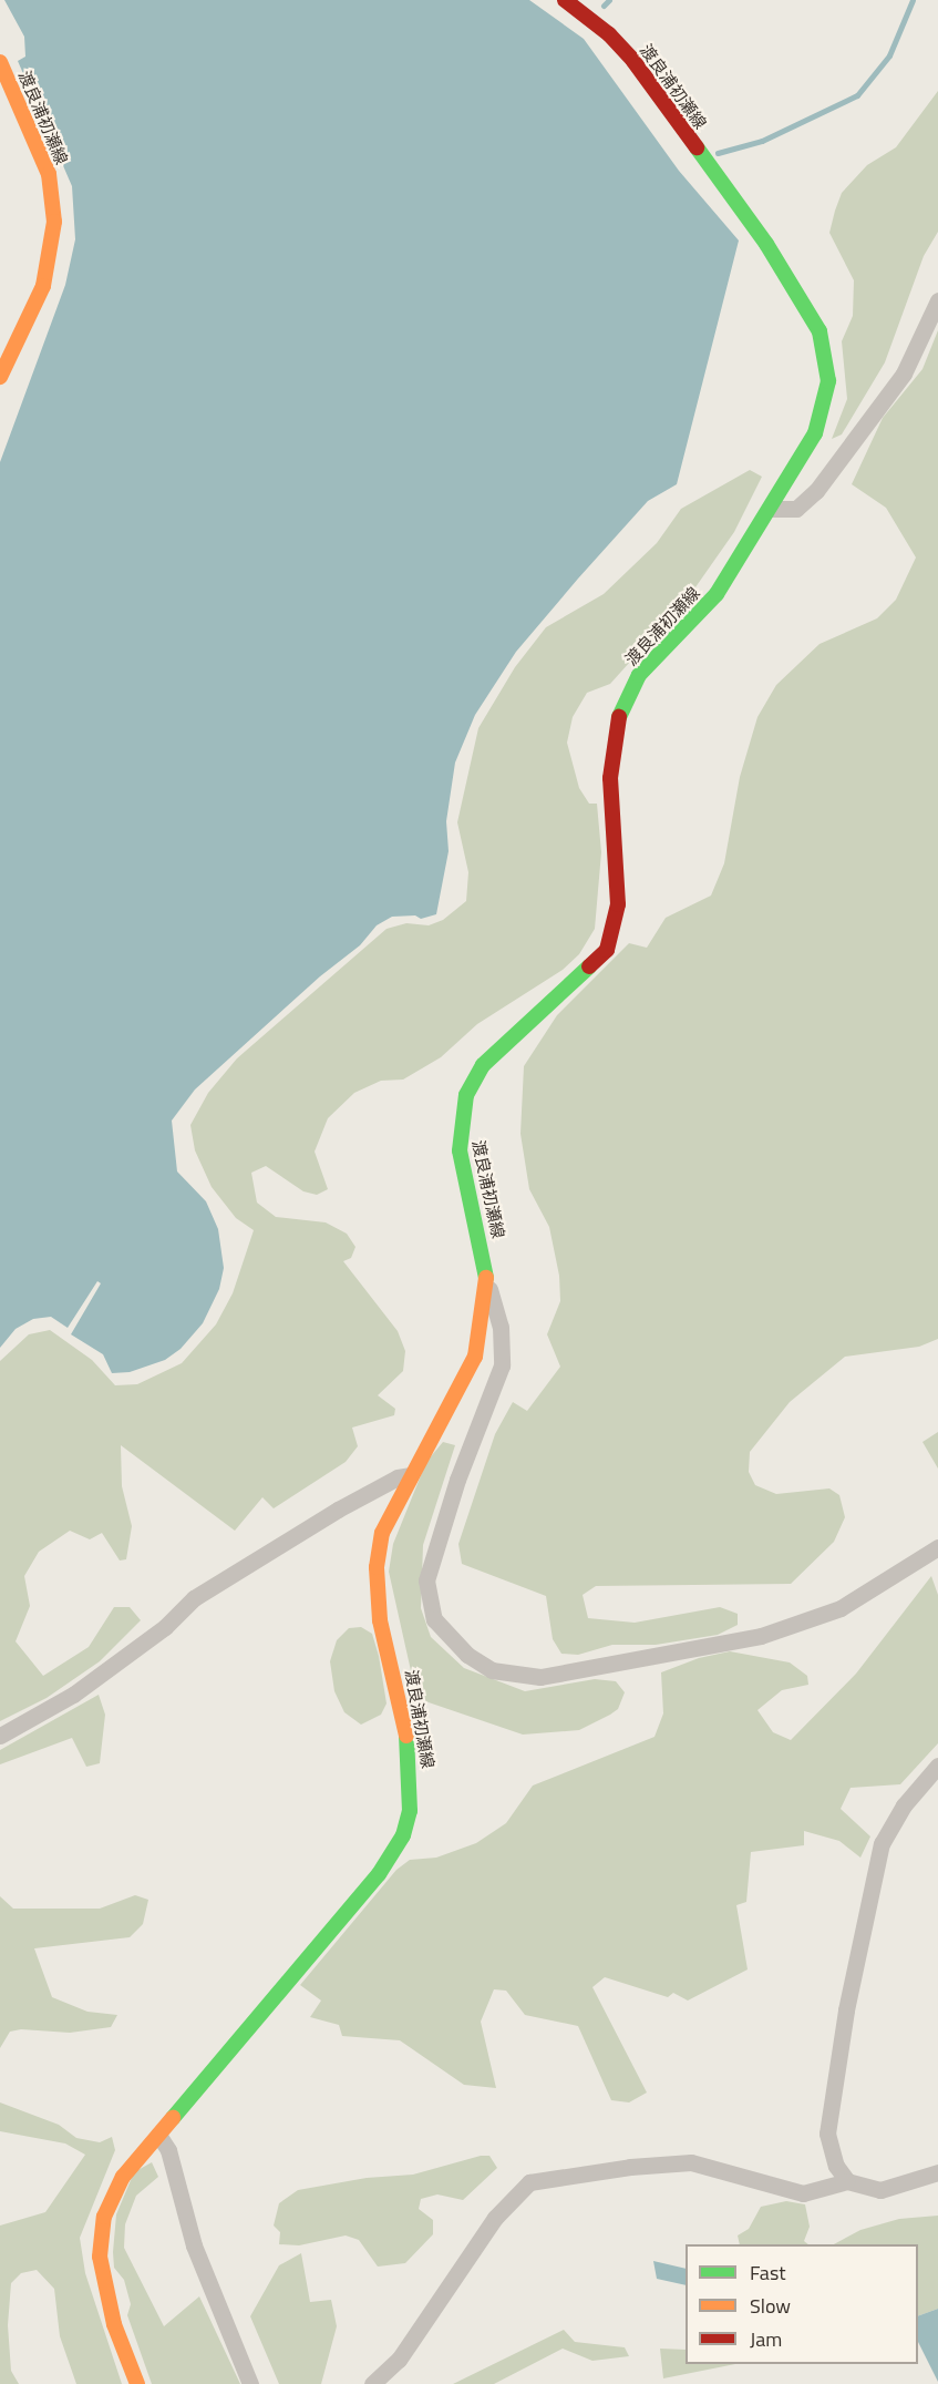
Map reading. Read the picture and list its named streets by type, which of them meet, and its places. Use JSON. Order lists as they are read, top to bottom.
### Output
{
  "streets": {
    "main road": ["渡良浦初瀬線"]
  },
  "legend": ["Fast", "Slow", "Jam"]
}
